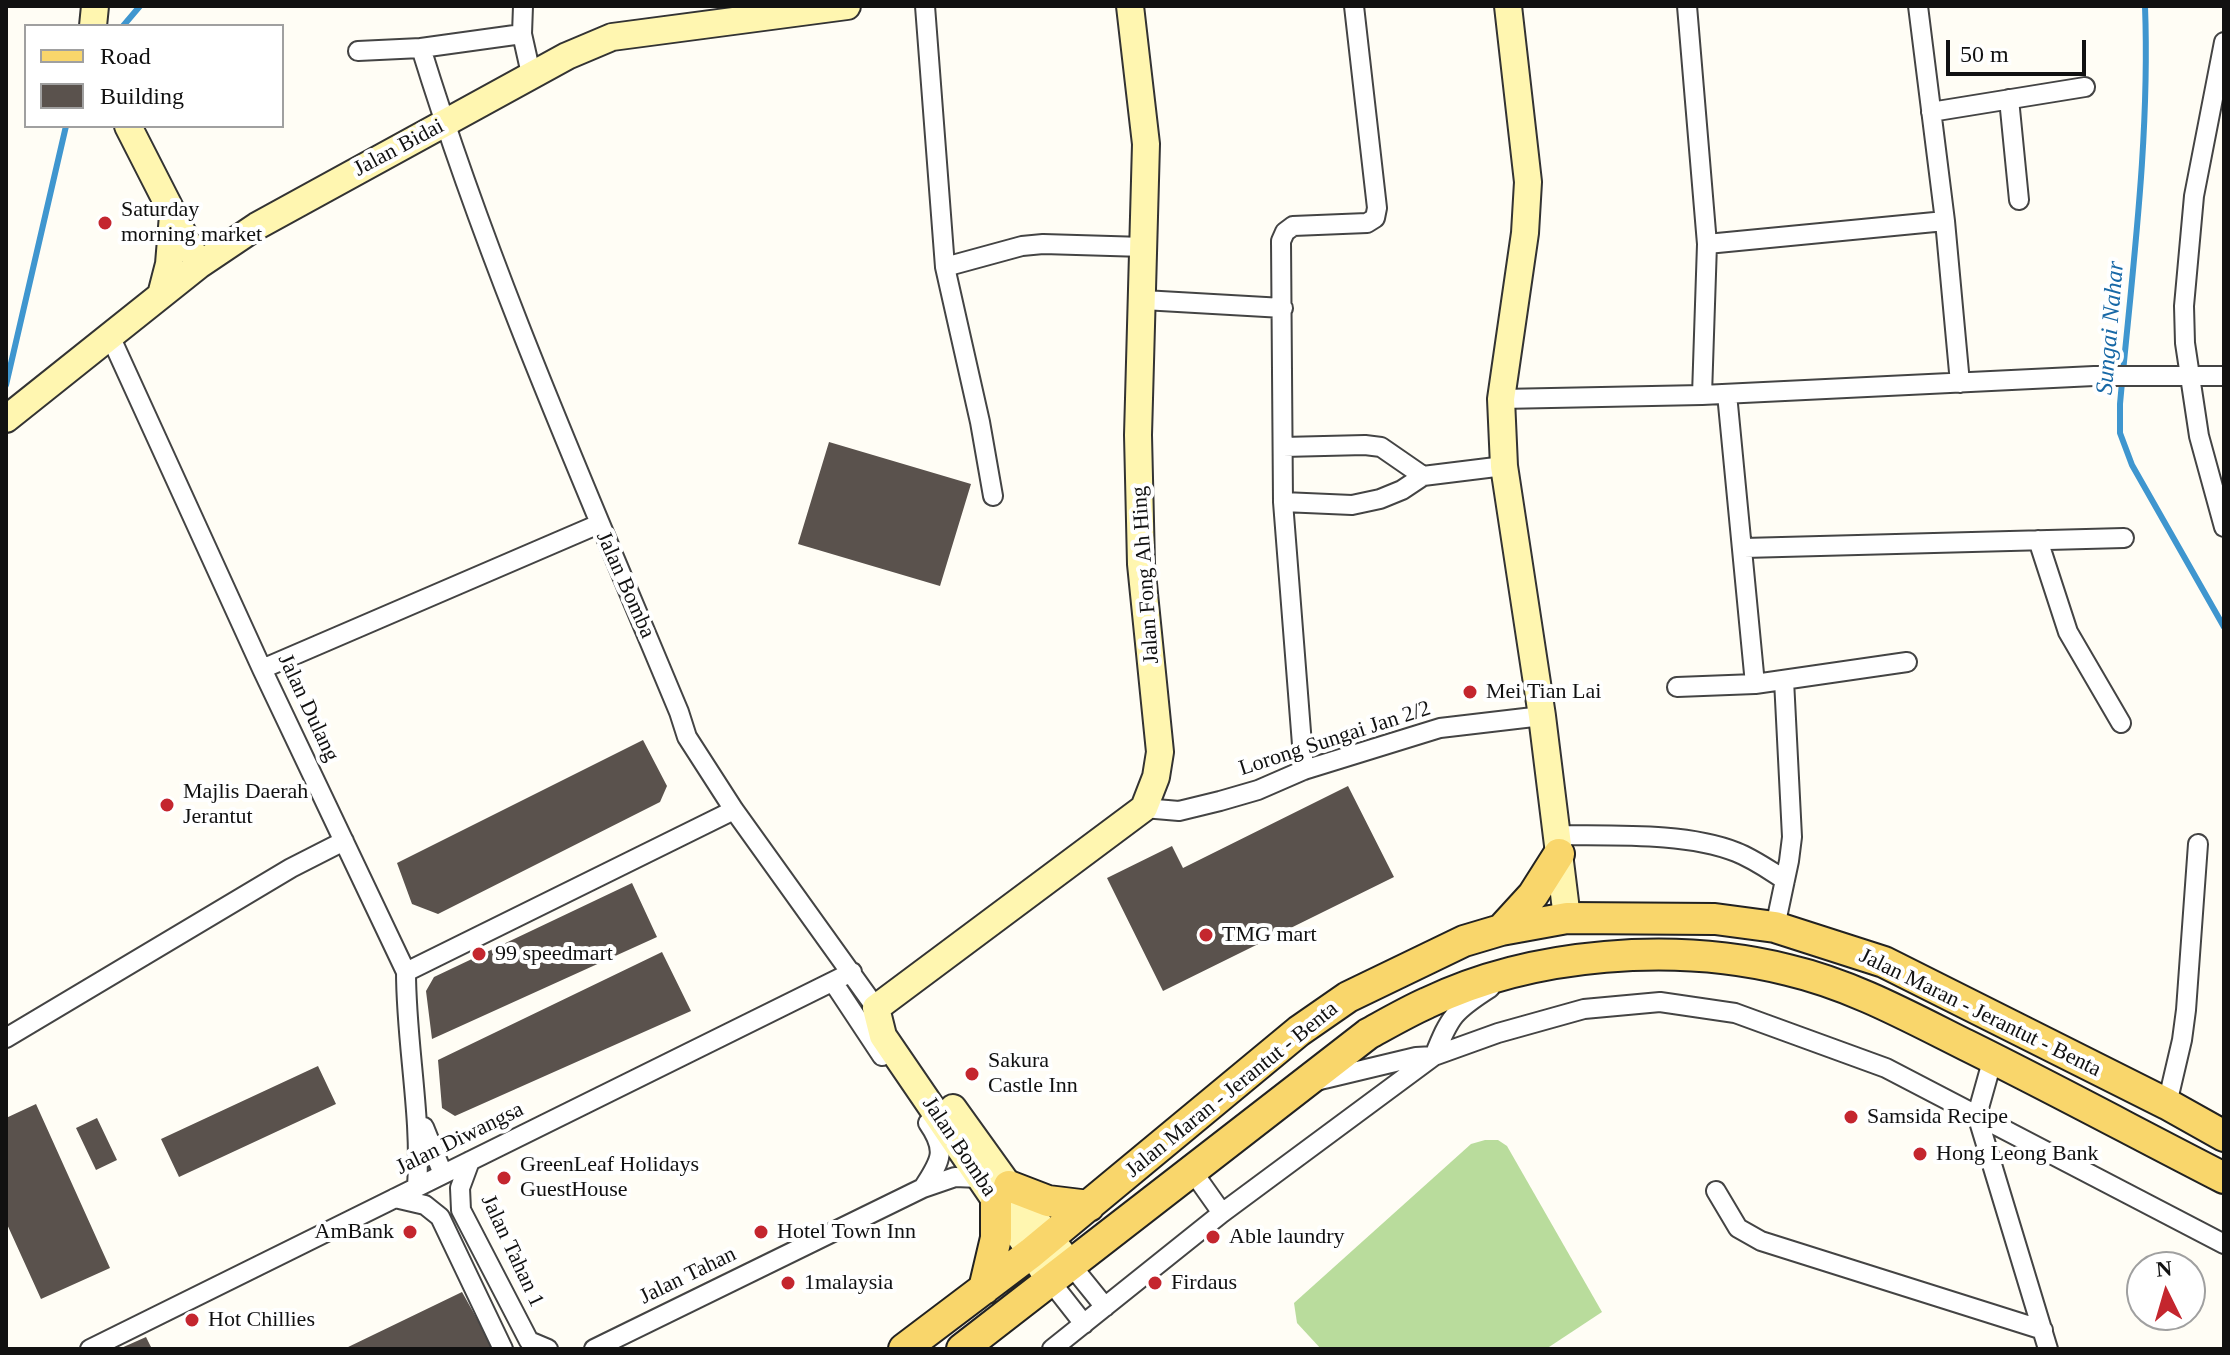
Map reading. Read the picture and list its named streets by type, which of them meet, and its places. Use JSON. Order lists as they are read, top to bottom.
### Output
{
  "streets": {
    "main road": [
      "Jalan Bidai",
      "Jalan Fong Ah Hing",
      "Jalan Bomba",
      "Jalan Maran - Jerantut - Benta"
    ],
    "street": [
      "Jalan Dulang",
      "Lorong Sungai Jan 2/2",
      "Jalan Diwangsa",
      "Jalan Tahan 1",
      "Jalan Tahan"
    ]
  },
  "crossings": [
    ["Jalan Bidai", "Jalan Bomba"],
    ["Jalan Bidai", "Jalan Dulang"],
    ["Jalan Fong Ah Hing", "Lorong Sungai Jan 2/2"],
    ["Jalan Bomba", "Jalan Maran - Jerantut - Benta"],
    ["Jalan Bomba", "Jalan Diwangsa"],
    ["Jalan Bomba", "Jalan Tahan"],
    ["Jalan Dulang", "Jalan Diwangsa"],
    ["Jalan Diwangsa", "Jalan Tahan 1"]
  ],
  "water": ["Sungai Nahar"],
  "places": [
    "Saturday morning market",
    "Mei Tian Lai",
    "Majlis Daerah Jerantut",
    "TMG mart",
    "99 speedmart",
    "Sakura Castle Inn",
    "Samsida Recipe",
    "Hong Leong Bank",
    "GreenLeaf Holidays GuestHouse",
    "AmBank",
    "Hotel Town Inn",
    "Able laundry",
    "1malaysia",
    "Firdaus",
    "Hot Chillies"
  ],
  "legend": ["Road", "Building"],
  "scale_bar": "50 m",
  "north": "top"
}
